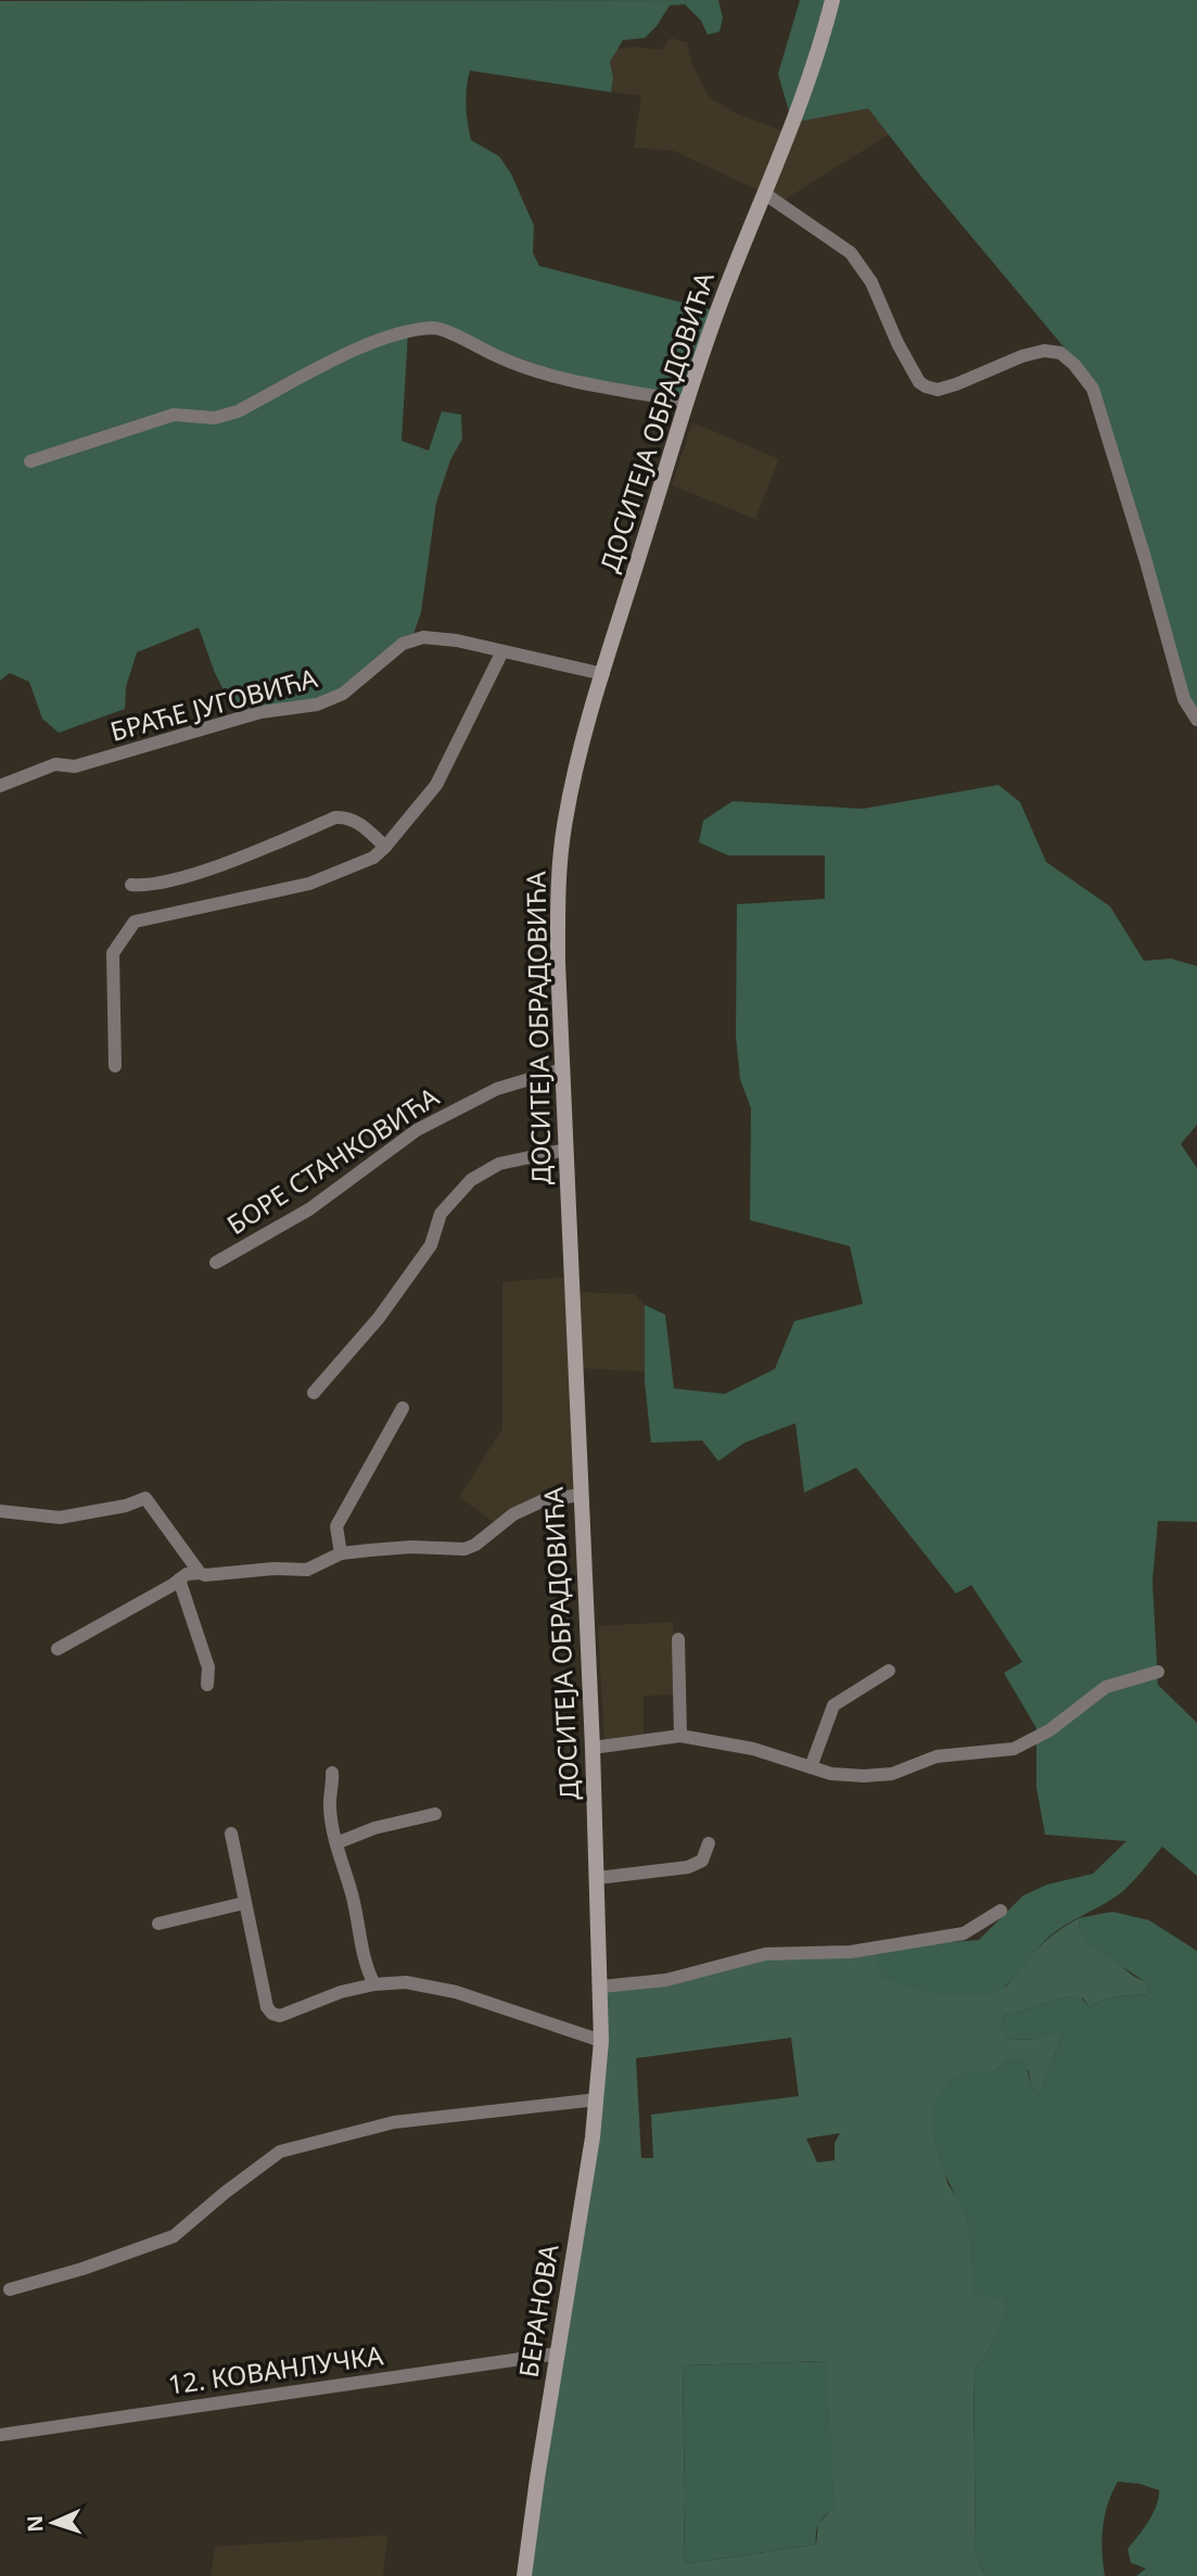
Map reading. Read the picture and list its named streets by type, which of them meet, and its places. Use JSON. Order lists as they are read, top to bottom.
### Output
{
  "streets": {
    "main road": ["ДОСИТЕЈА ОБРАДОВИЋА", "БЕРАНОВА"],
    "street": ["БРАЋЕ ЈУГОВИЋА", "БОРЕ СТАНКОВИЋА", "12. КОВАНЛУЧКА"]
  },
  "crossings": [
    ["ДОСИТЕЈА ОБРАДОВИЋА", "БРАЋЕ ЈУГОВИЋА"],
    ["ДОСИТЕЈА ОБРАДОВИЋА", "БОРЕ СТАНКОВИЋА"],
    ["ДОСИТЕЈА ОБРАДОВИЋА", "БЕРАНОВА"],
    ["БЕРАНОВА", "12. КОВАНЛУЧКА"]
  ],
  "north": "left"
}
